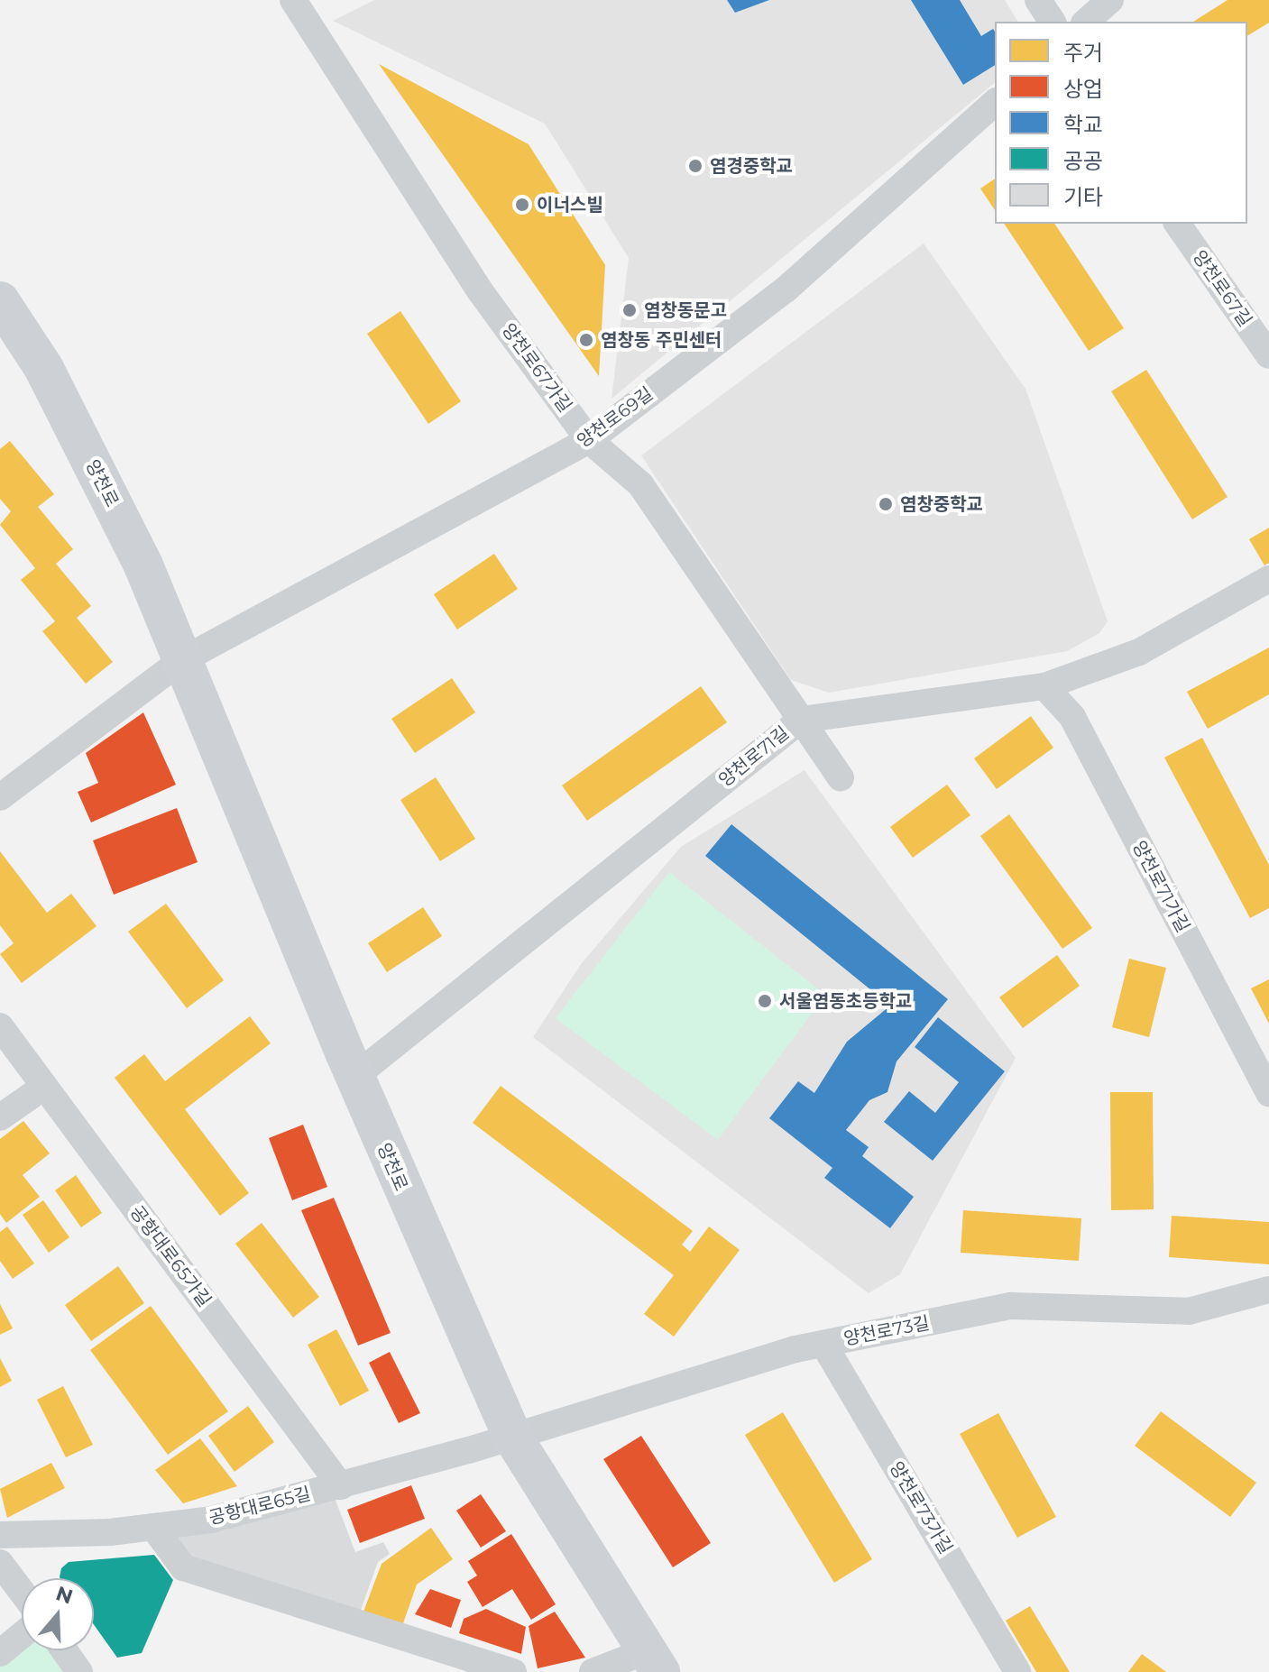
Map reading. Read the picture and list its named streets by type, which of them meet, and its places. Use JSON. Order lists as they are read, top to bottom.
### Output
{
  "streets": {
    "main road": ["양천로"],
    "street": [
      "양천로67길",
      "양천로67가길",
      "양천로69길",
      "양천로71길",
      "양천로71가길",
      "공항대로65가길",
      "양천로73길",
      "공항대로65길",
      "양천로73가길"
    ]
  },
  "crossings": [
    ["양천로67가길", "양천로69길"],
    ["양천로67가길", "양천로71길"],
    ["양천로69길", "양천로"],
    ["양천로", "양천로71길"],
    ["양천로", "양천로73길"],
    ["양천로", "공항대로65길"],
    ["양천로71길", "양천로71가길"],
    ["공항대로65가길", "공항대로65길"],
    ["양천로73길", "공항대로65길"],
    ["양천로73길", "양천로73가길"]
  ],
  "places": [
    "염경중학교",
    "이너스빌",
    "염창동문고",
    "염창동 주민센터",
    "염창중학교",
    "서울염동초등학교"
  ],
  "legend": [
    "주거",
    "상업",
    "학교",
    "공공",
    "기타"
  ],
  "north": "top"
}
